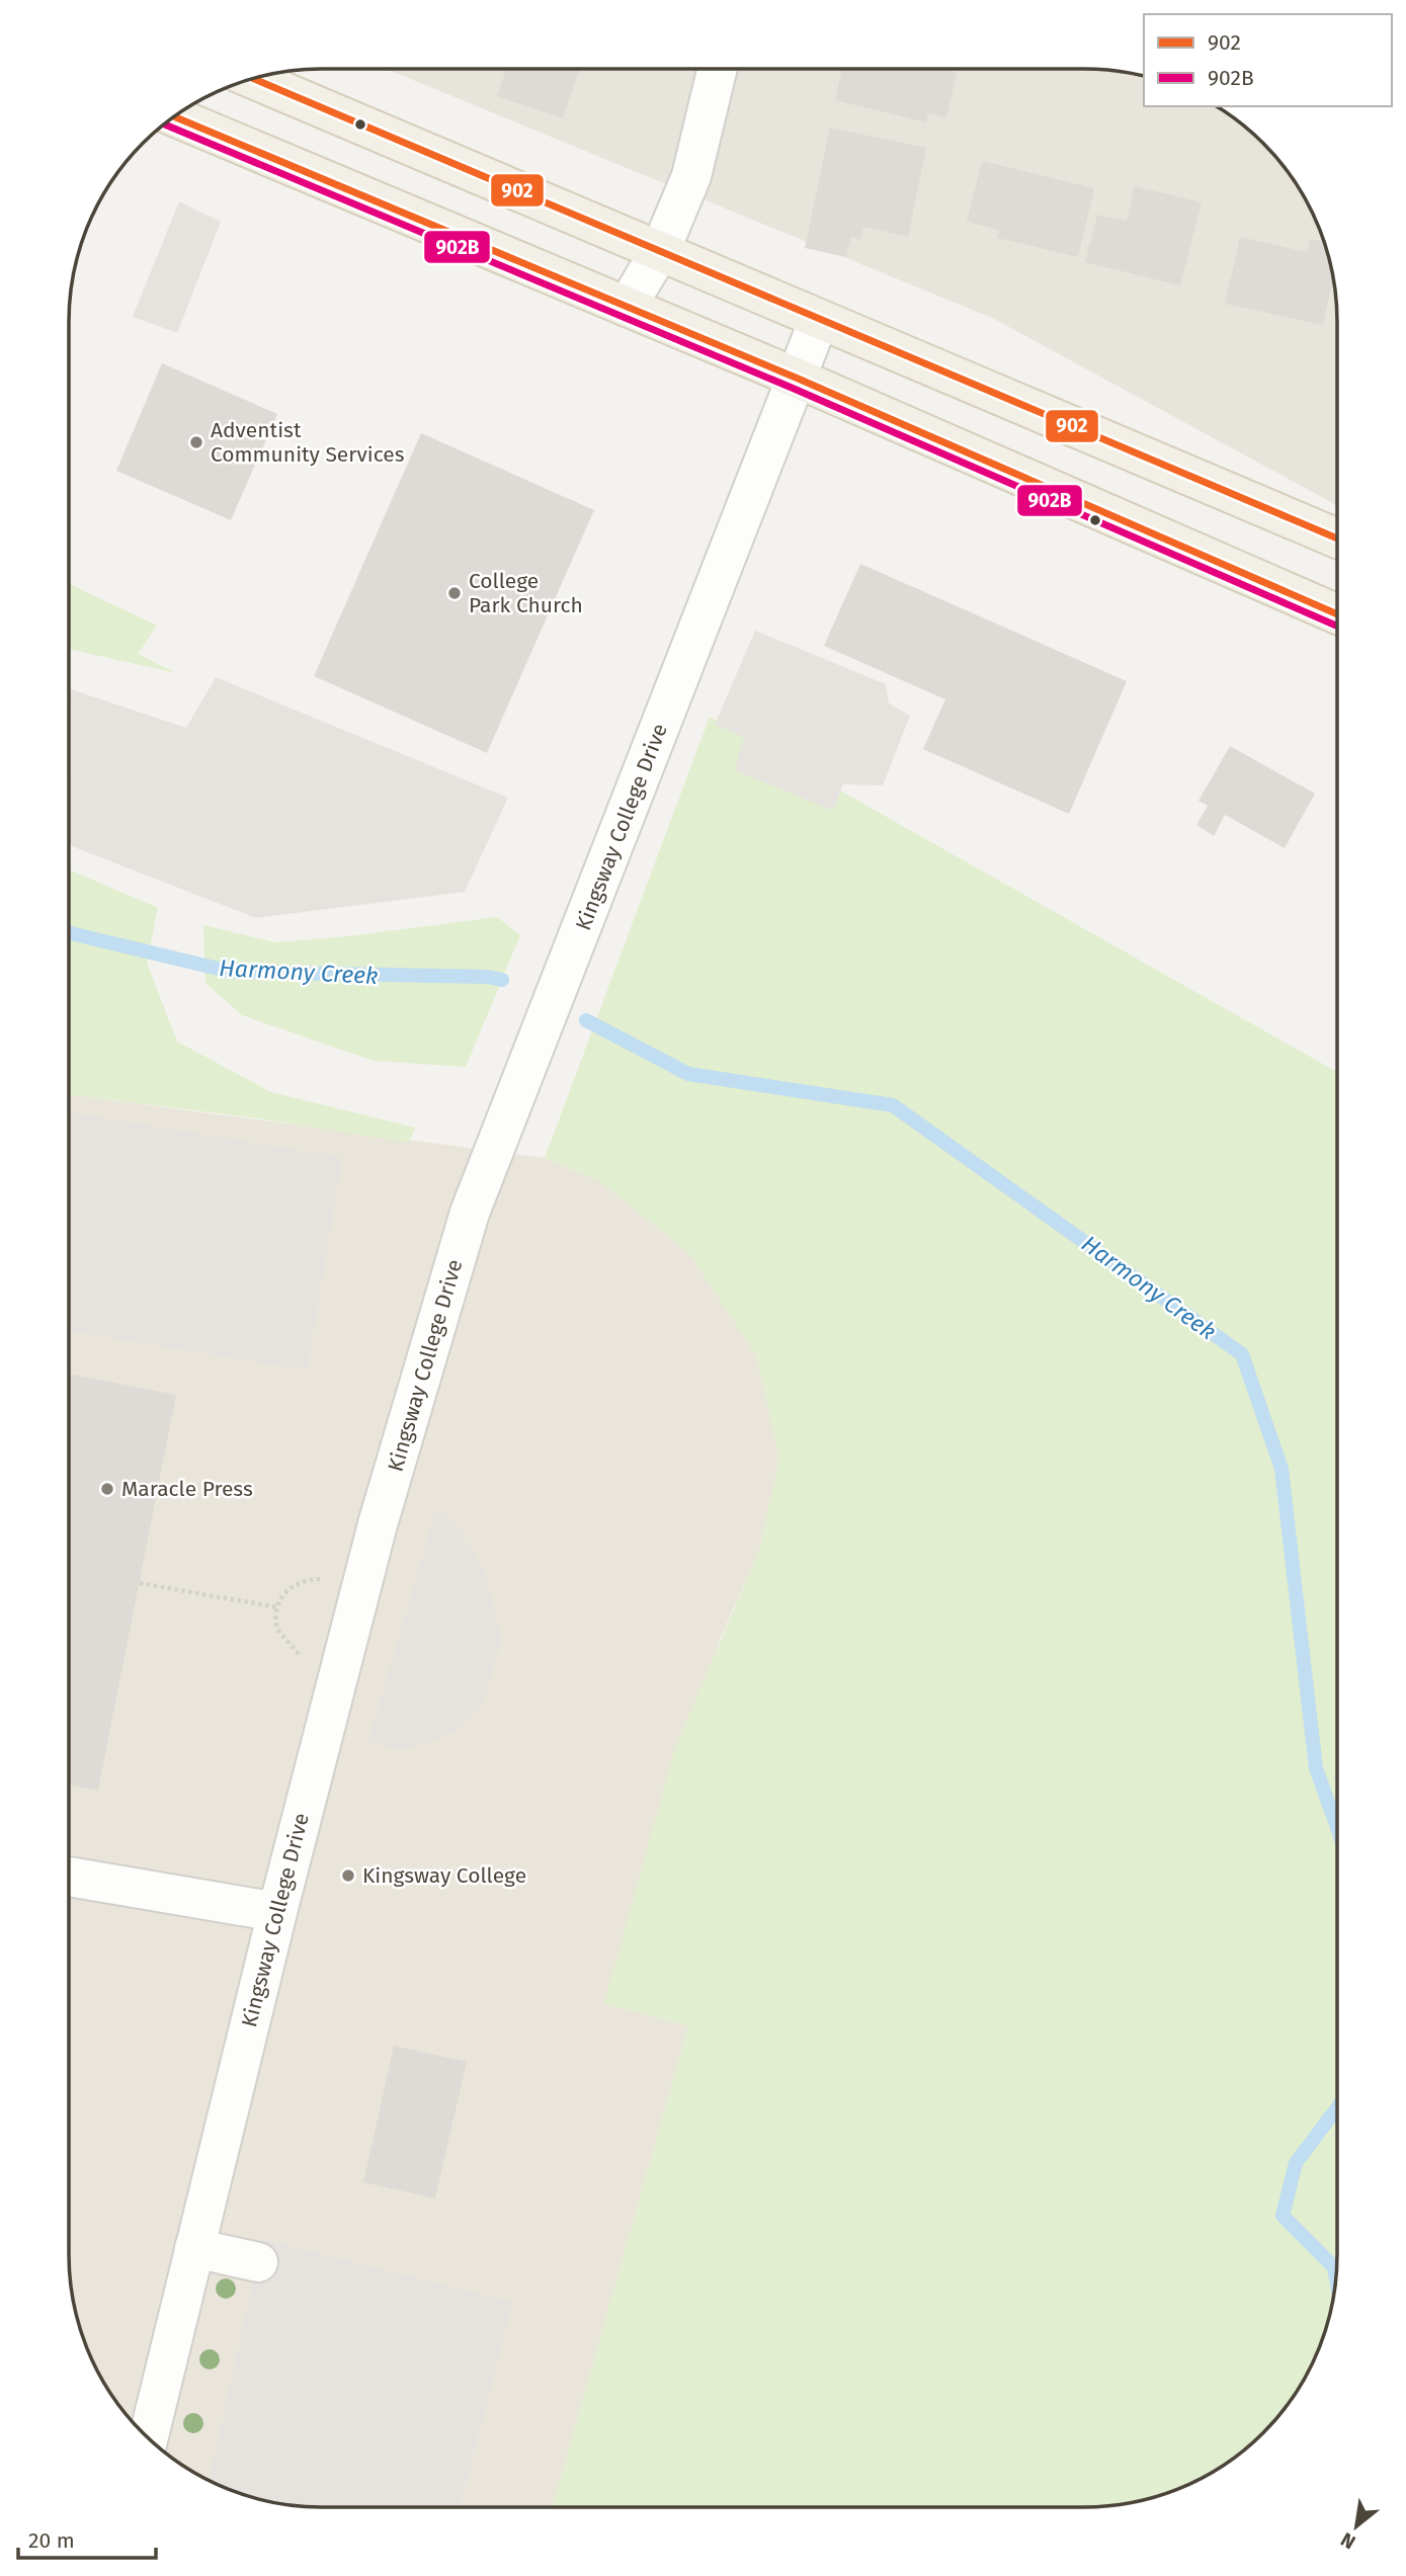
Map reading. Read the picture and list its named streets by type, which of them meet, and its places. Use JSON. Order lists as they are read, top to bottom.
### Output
{
  "streets": {
    "street": ["Kingsway College Drive"]
  },
  "water": ["Harmony Creek"],
  "places": [
    "Adventist Community Services",
    "College Park Church",
    "Maracle Press",
    "Kingsway College"
  ],
  "lines": ["transit line 902", "transit line 902B"],
  "legend": ["902", "902B"],
  "scale_bar": "20 m",
  "north": "bottom left"
}
